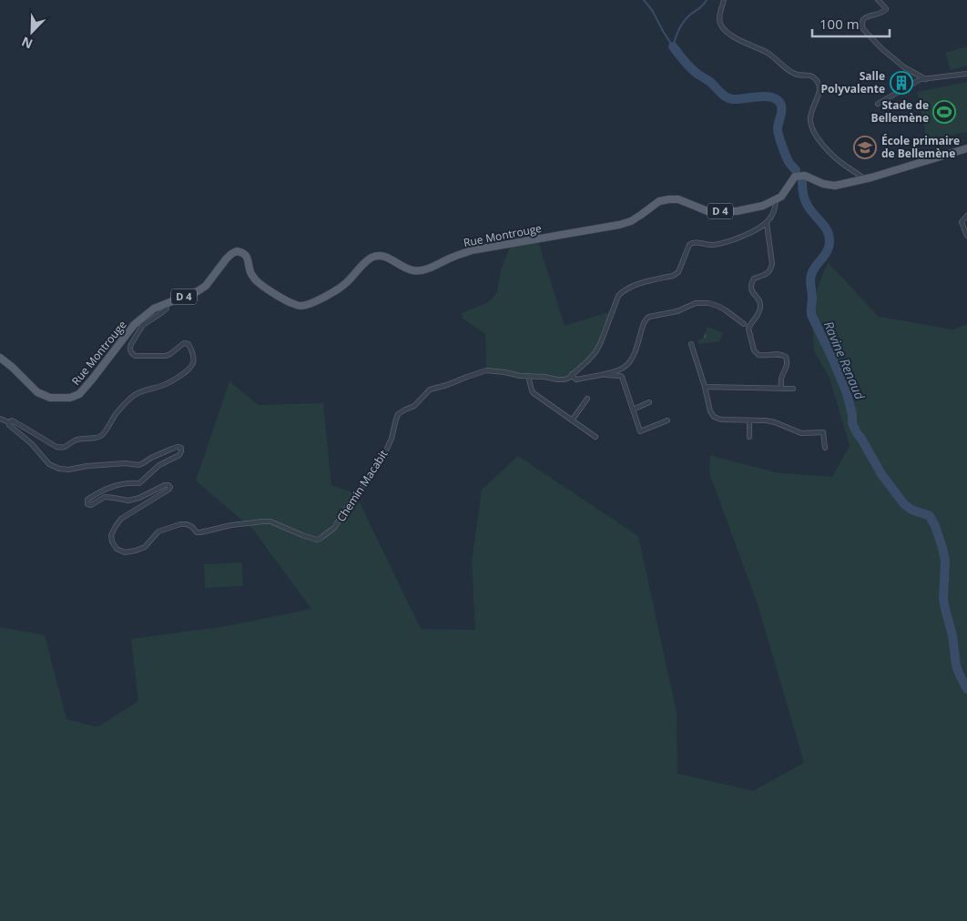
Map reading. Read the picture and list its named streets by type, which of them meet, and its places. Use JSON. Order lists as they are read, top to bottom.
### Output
{
  "streets": {
    "main road": ["D 4", "Rue Montrouge"],
    "street": ["Chemin Macabit"]
  },
  "water": ["Ravine Renaud"],
  "places": {
    "building": ["Salle Polyvalente"],
    "sports": ["Stade de Bellemène"],
    "school or university": ["École primaire de Bellemène"]
  },
  "scale_bar": "100 m",
  "north": "bottom left"
}
